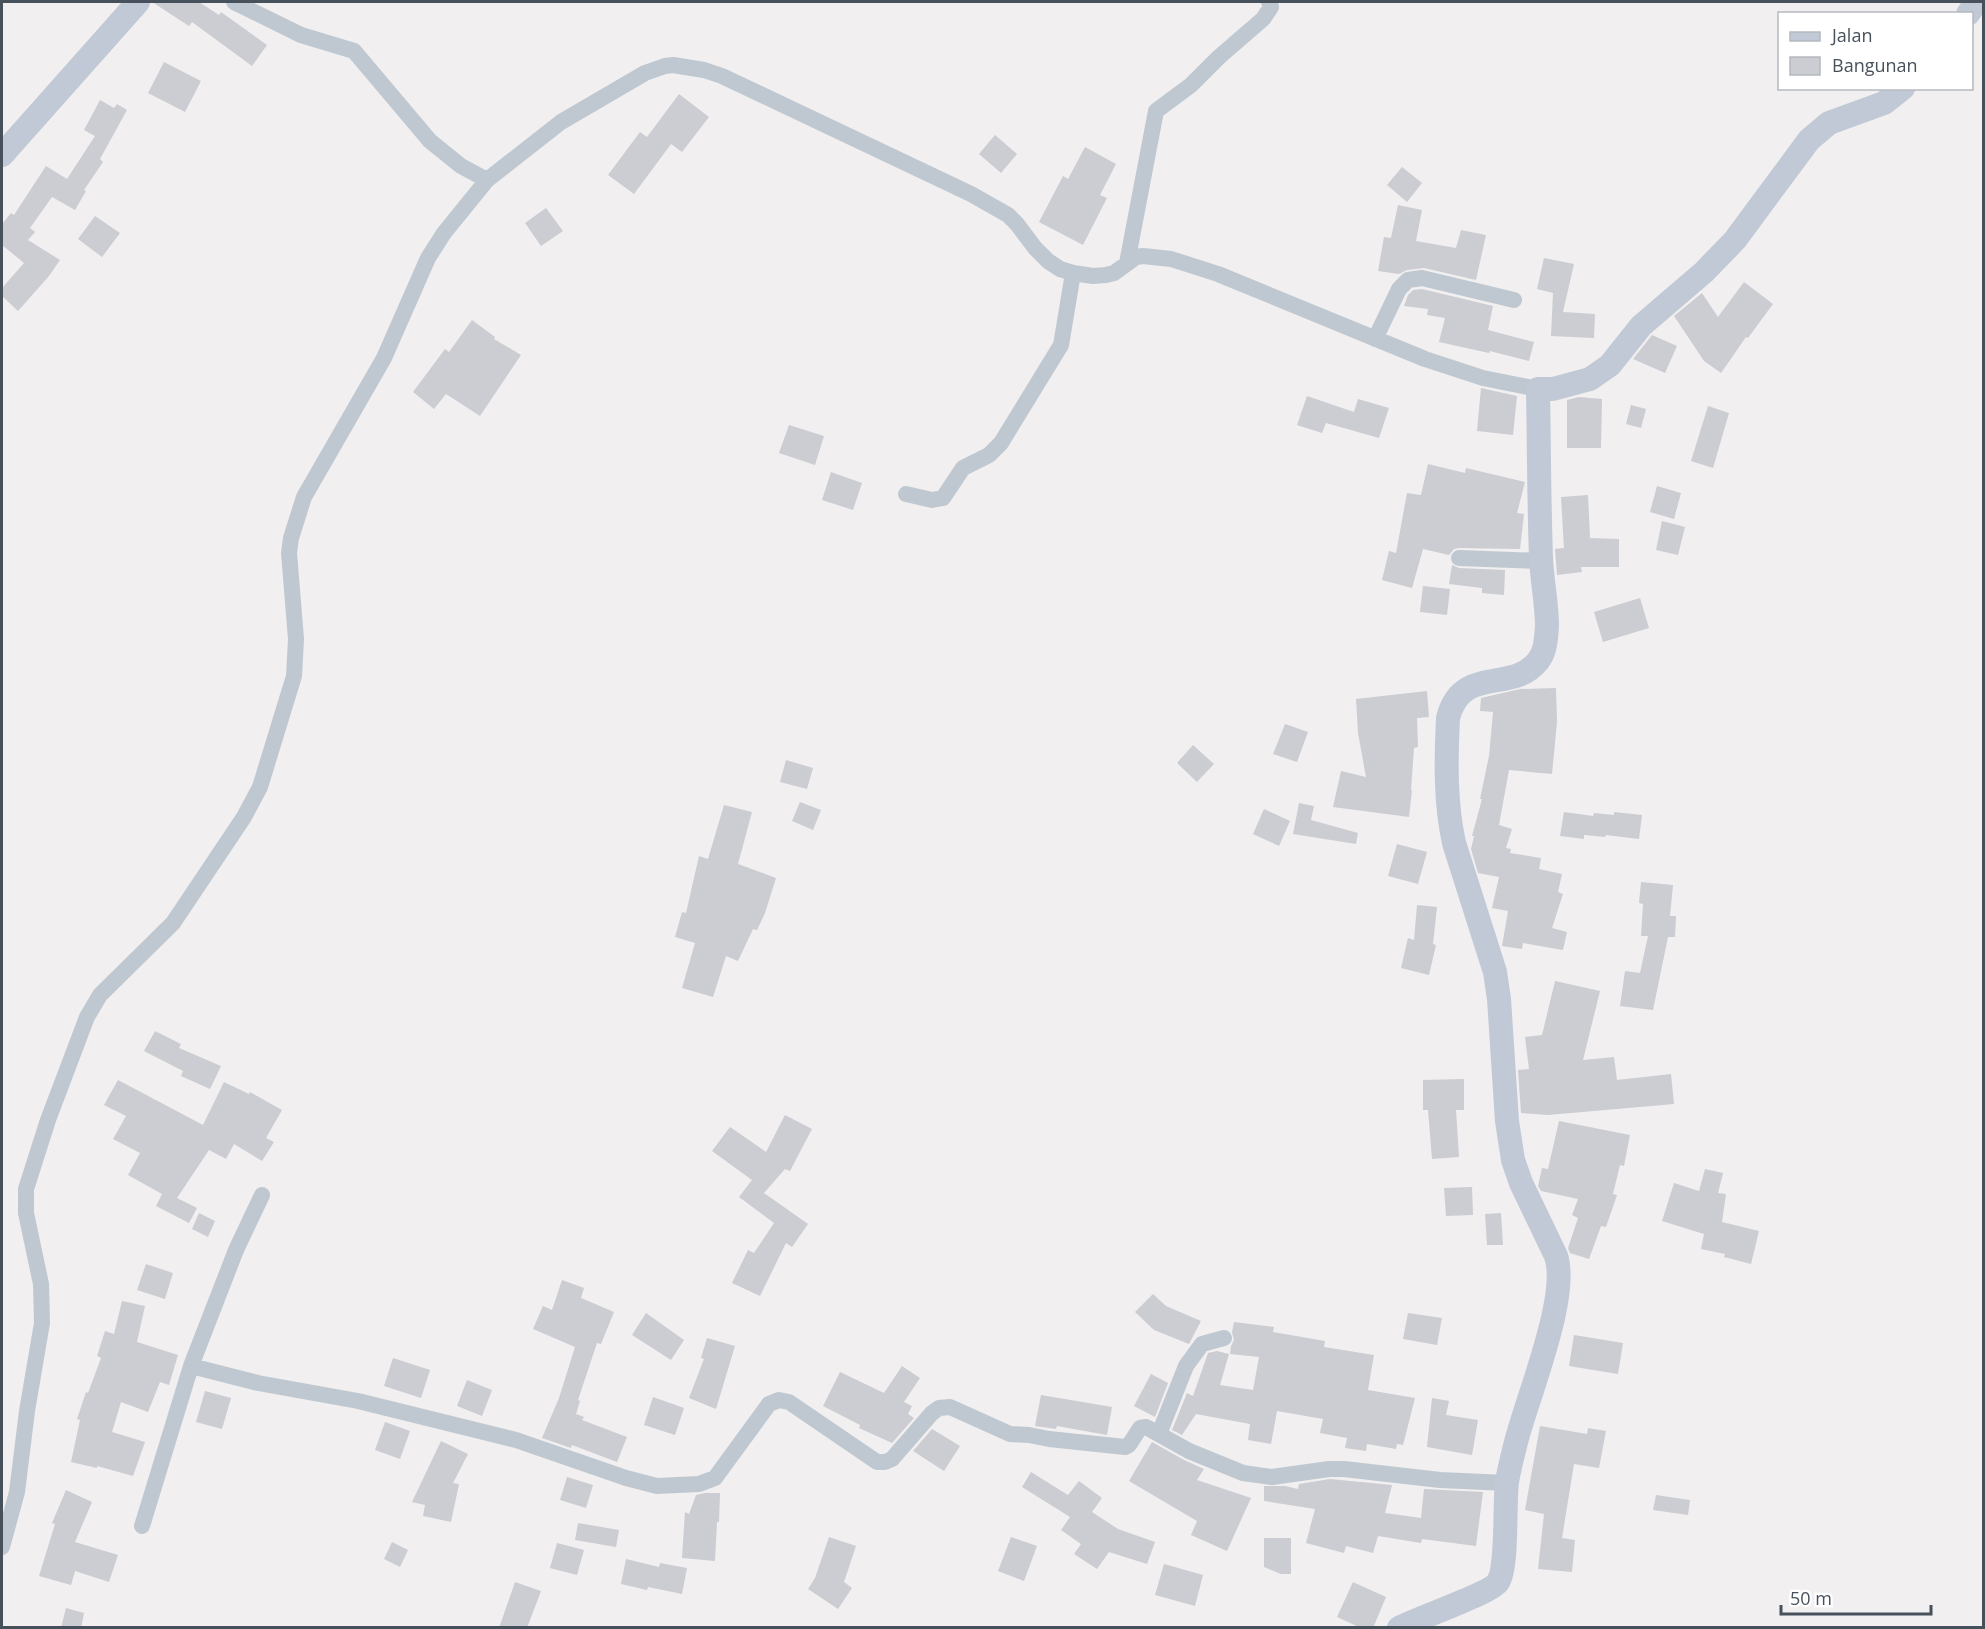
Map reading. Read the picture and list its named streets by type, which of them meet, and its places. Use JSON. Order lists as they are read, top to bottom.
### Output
{
  "legend": ["Jalan", "Bangunan"],
  "scale_bar": "50 m"
}
